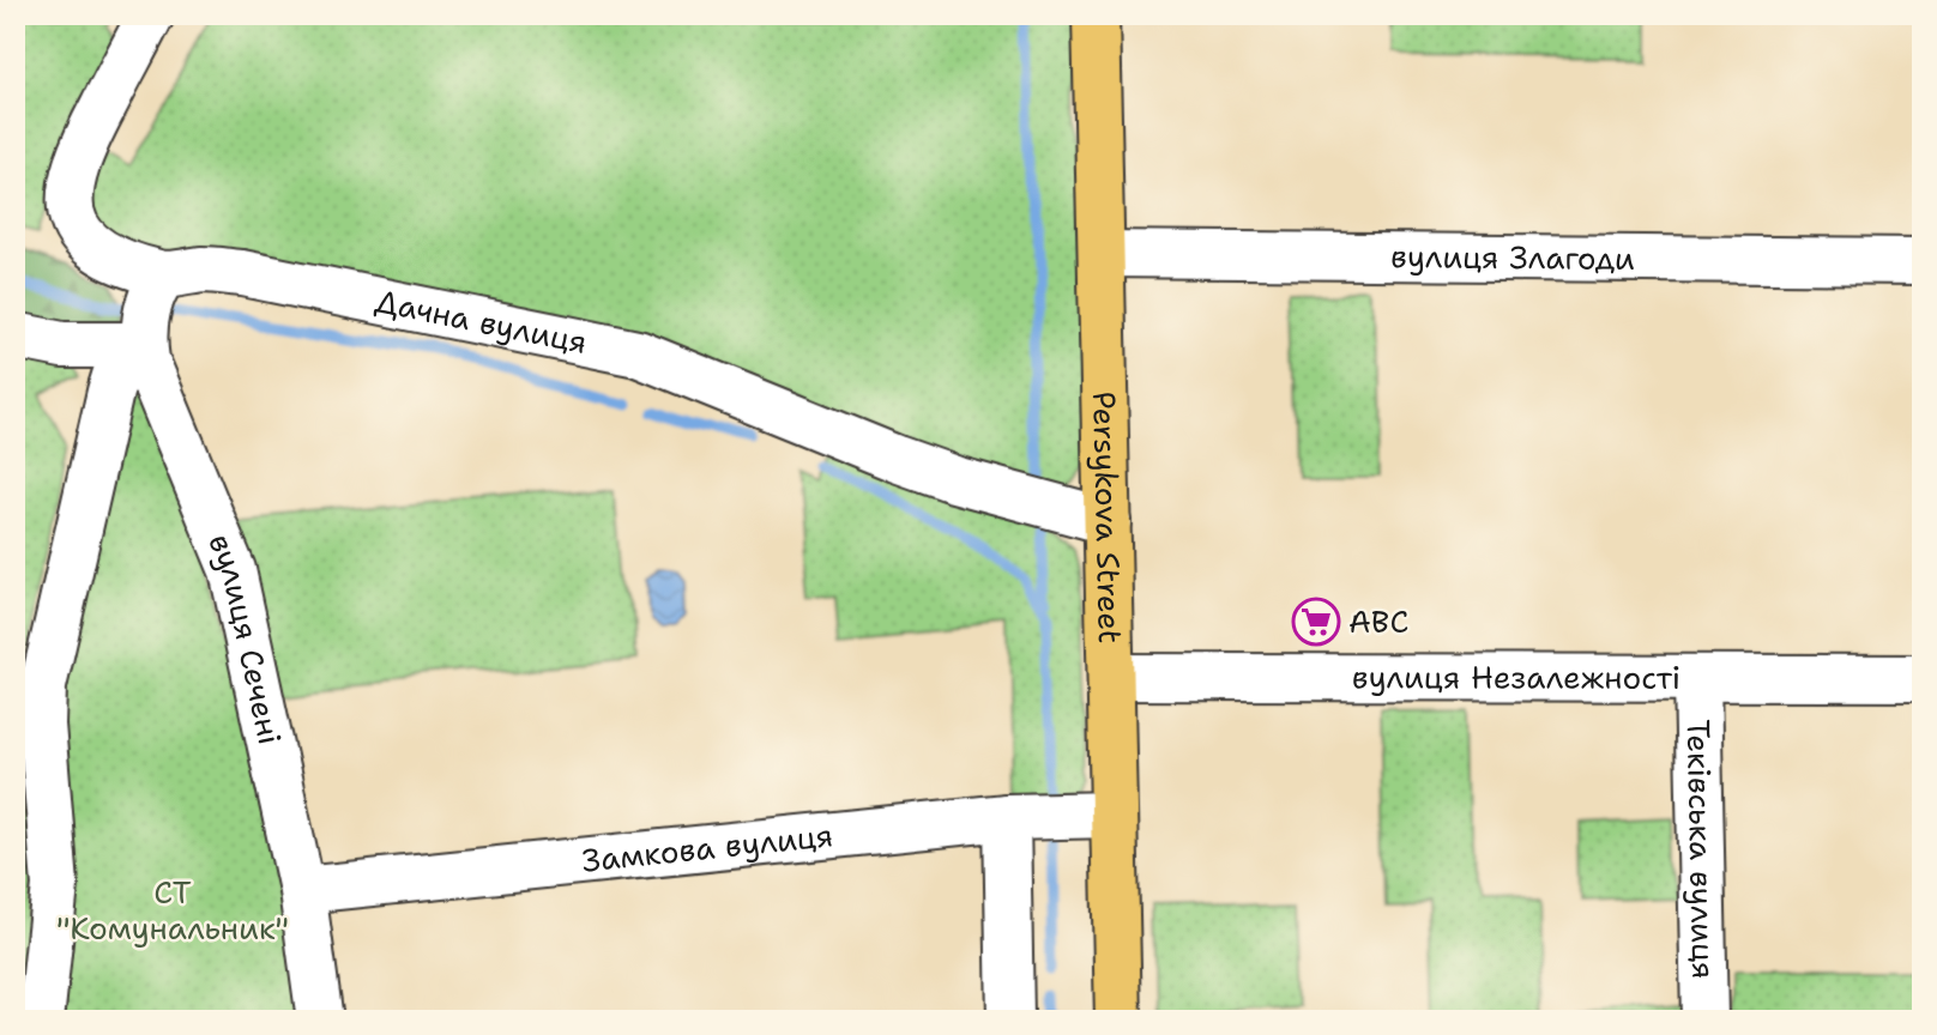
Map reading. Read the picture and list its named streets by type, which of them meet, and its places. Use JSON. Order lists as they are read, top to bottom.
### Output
{
  "streets": {
    "main road": ["Persykova Street"],
    "street": [
      "вулиця Злагоди",
      "Дачна вулиця",
      "вулиця Сечені",
      "вулиця Незалежності",
      "Замкова вулиця",
      "Теківська вулиця"
    ]
  },
  "crossings": [
    ["вулиця Злагоди", "Persykova Street"],
    ["Дачна вулиця", "Persykova Street"],
    ["Дачна вулиця", "вулиця Сечені"],
    ["Persykova Street", "вулиця Незалежності"],
    ["Persykova Street", "Замкова вулиця"],
    ["вулиця Сечені", "Замкова вулиця"],
    ["вулиця Незалежності", "Теківська вулиця"]
  ],
  "parks": ["СТ \"Комунальник\""],
  "places": {
    "supermarket": ["ABC"]
  }
}
